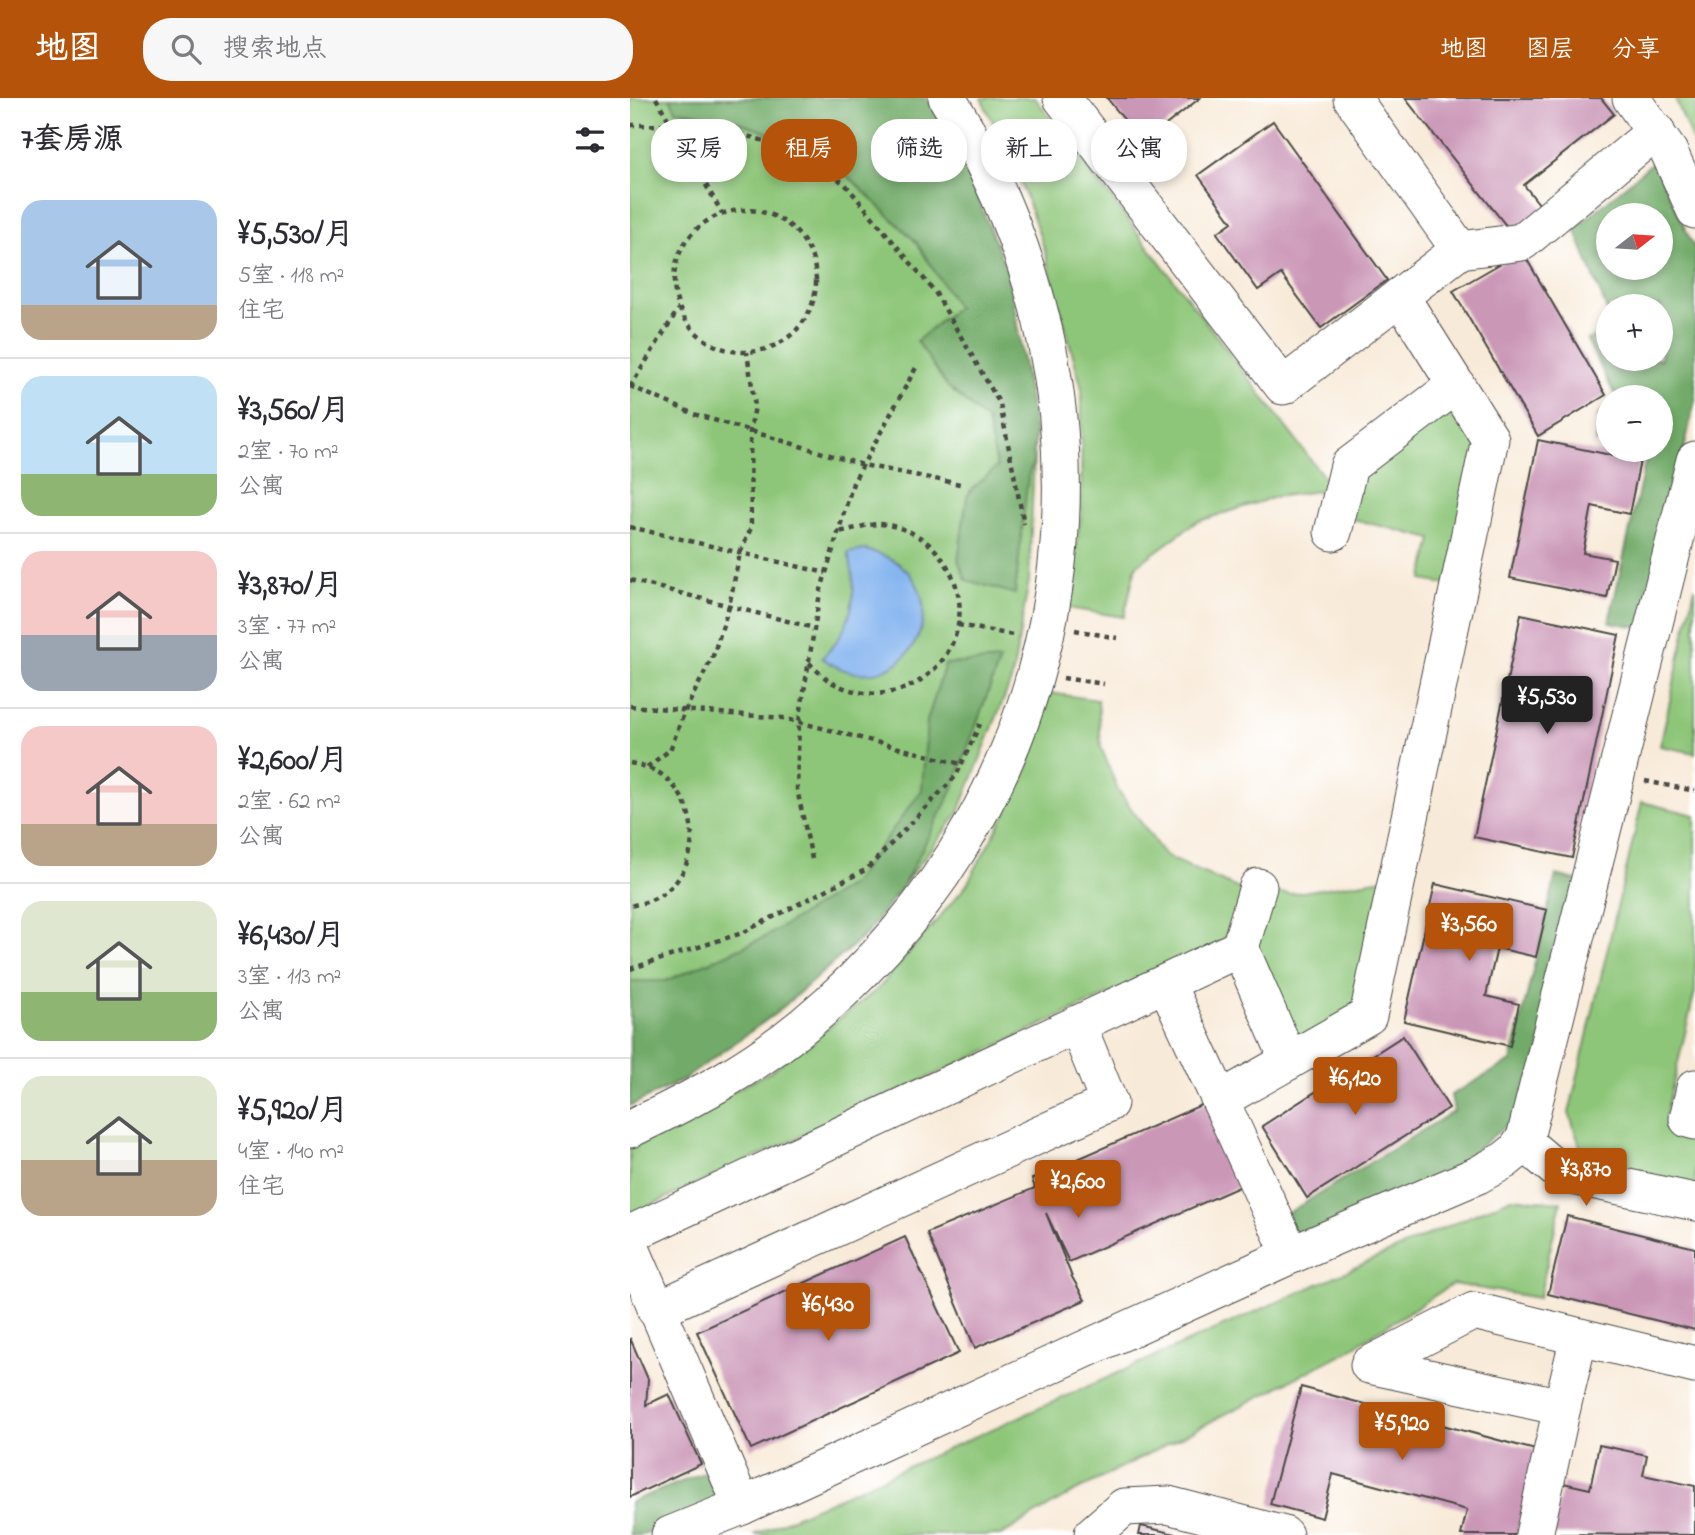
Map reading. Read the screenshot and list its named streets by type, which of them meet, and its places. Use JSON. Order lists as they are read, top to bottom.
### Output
{
  "north": "right",
  "page": {
    "header": "地图",
    "search": "搜索地点",
    "nav": ["地图", "图层", "分享"],
    "heading": "7套房源",
    "chip": [
      "买房",
      "租房",
      "筛选",
      "新上",
      "公寓"
    ],
    "list": [
      {
        "name": "¥5,530/月",
        "note": "5室 · 118 m² · 住宅"
      },
      {
        "name": "¥3,560/月",
        "note": "2室 · 70 m² · 公寓"
      },
      {
        "name": "¥3,870/月",
        "note": "3室 · 77 m² · 公寓"
      },
      {
        "name": "¥2,600/月",
        "note": "2室 · 62 m² · 公寓"
      },
      {
        "name": "¥6,430/月",
        "note": "3室 · 113 m² · 公寓"
      },
      {
        "name": "¥5,920/月",
        "note": "4室 · 140 m² · 住宅"
      }
    ],
    "map_buttons": ["+", "−"],
    "price": [
      "¥5,530",
      "¥3,560",
      "¥6,120",
      "¥3,870",
      "¥2,600",
      "¥6,430",
      "¥5,920"
    ]
  }
}
